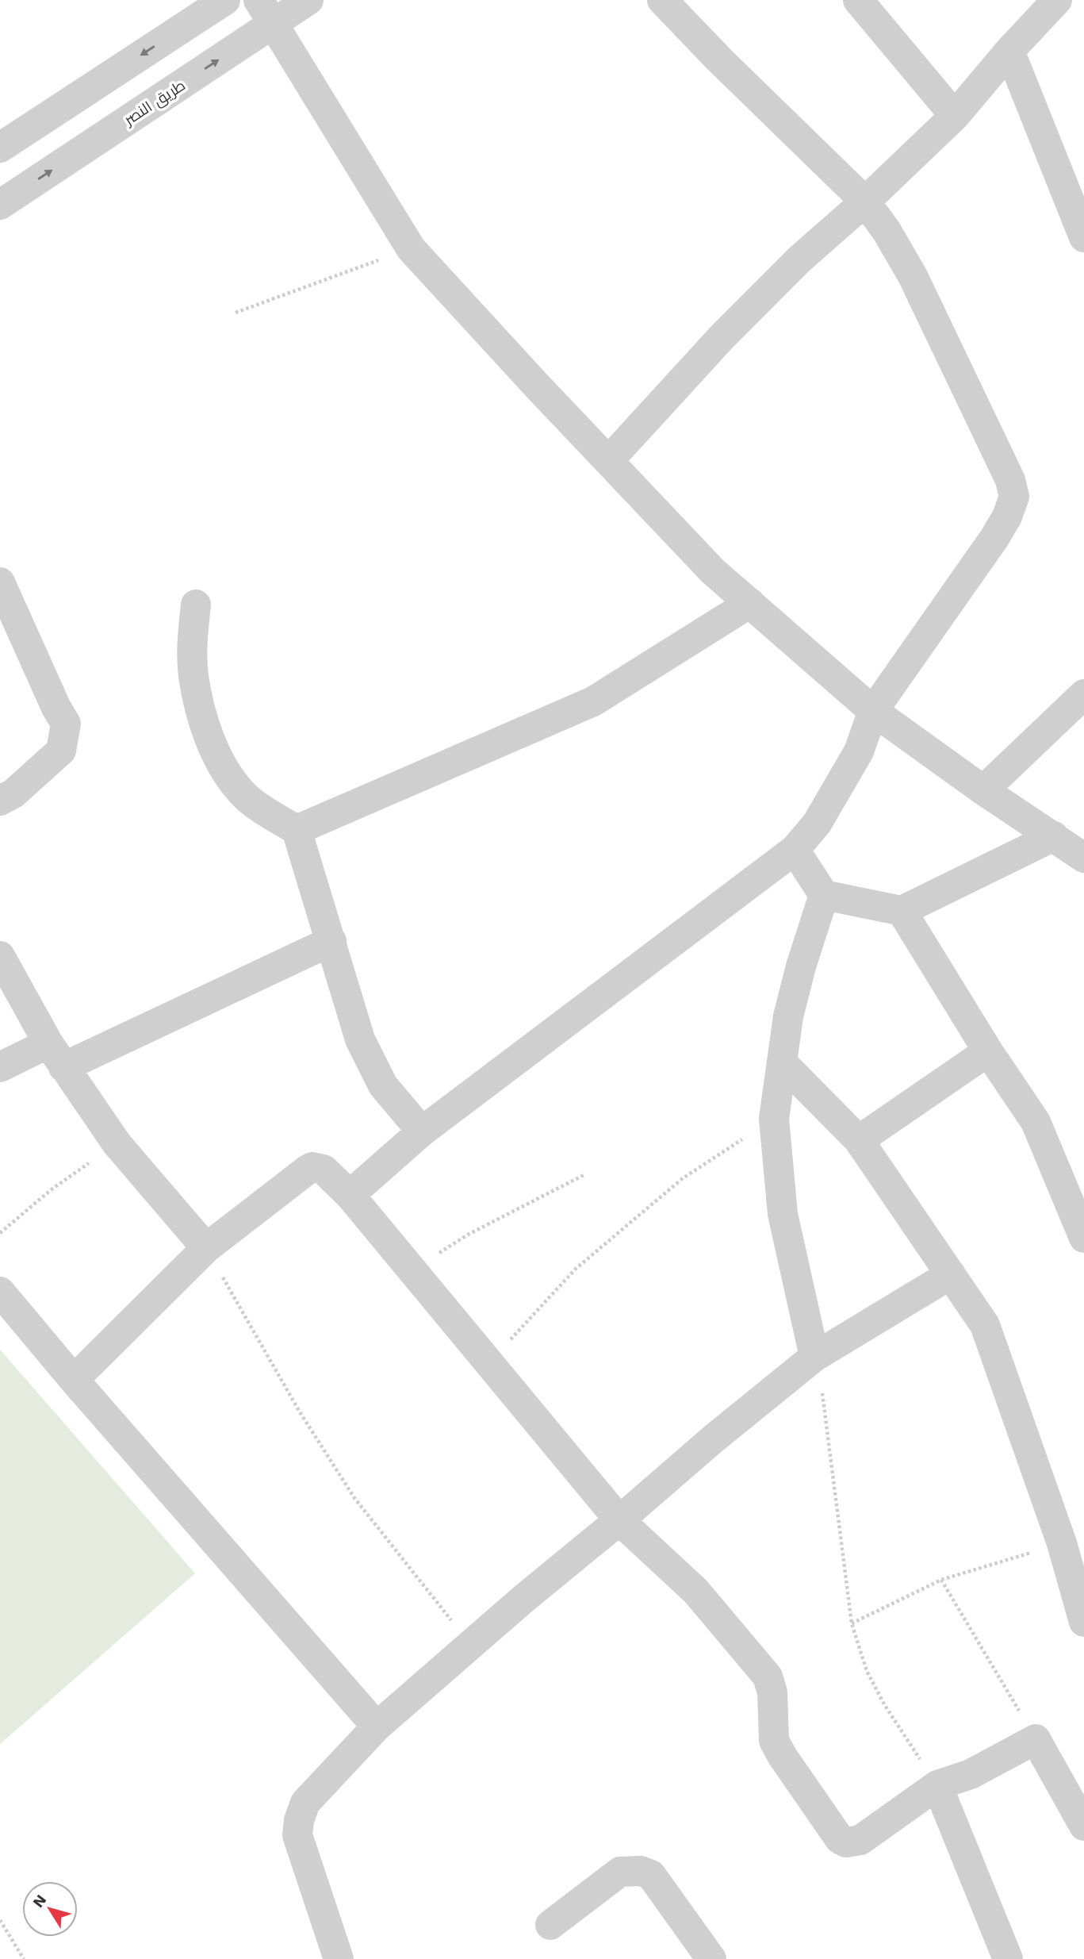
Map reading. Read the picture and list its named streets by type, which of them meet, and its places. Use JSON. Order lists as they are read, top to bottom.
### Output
{
  "streets": {
    "street": ["طريق النصر"]
  },
  "north": "top left"
}
